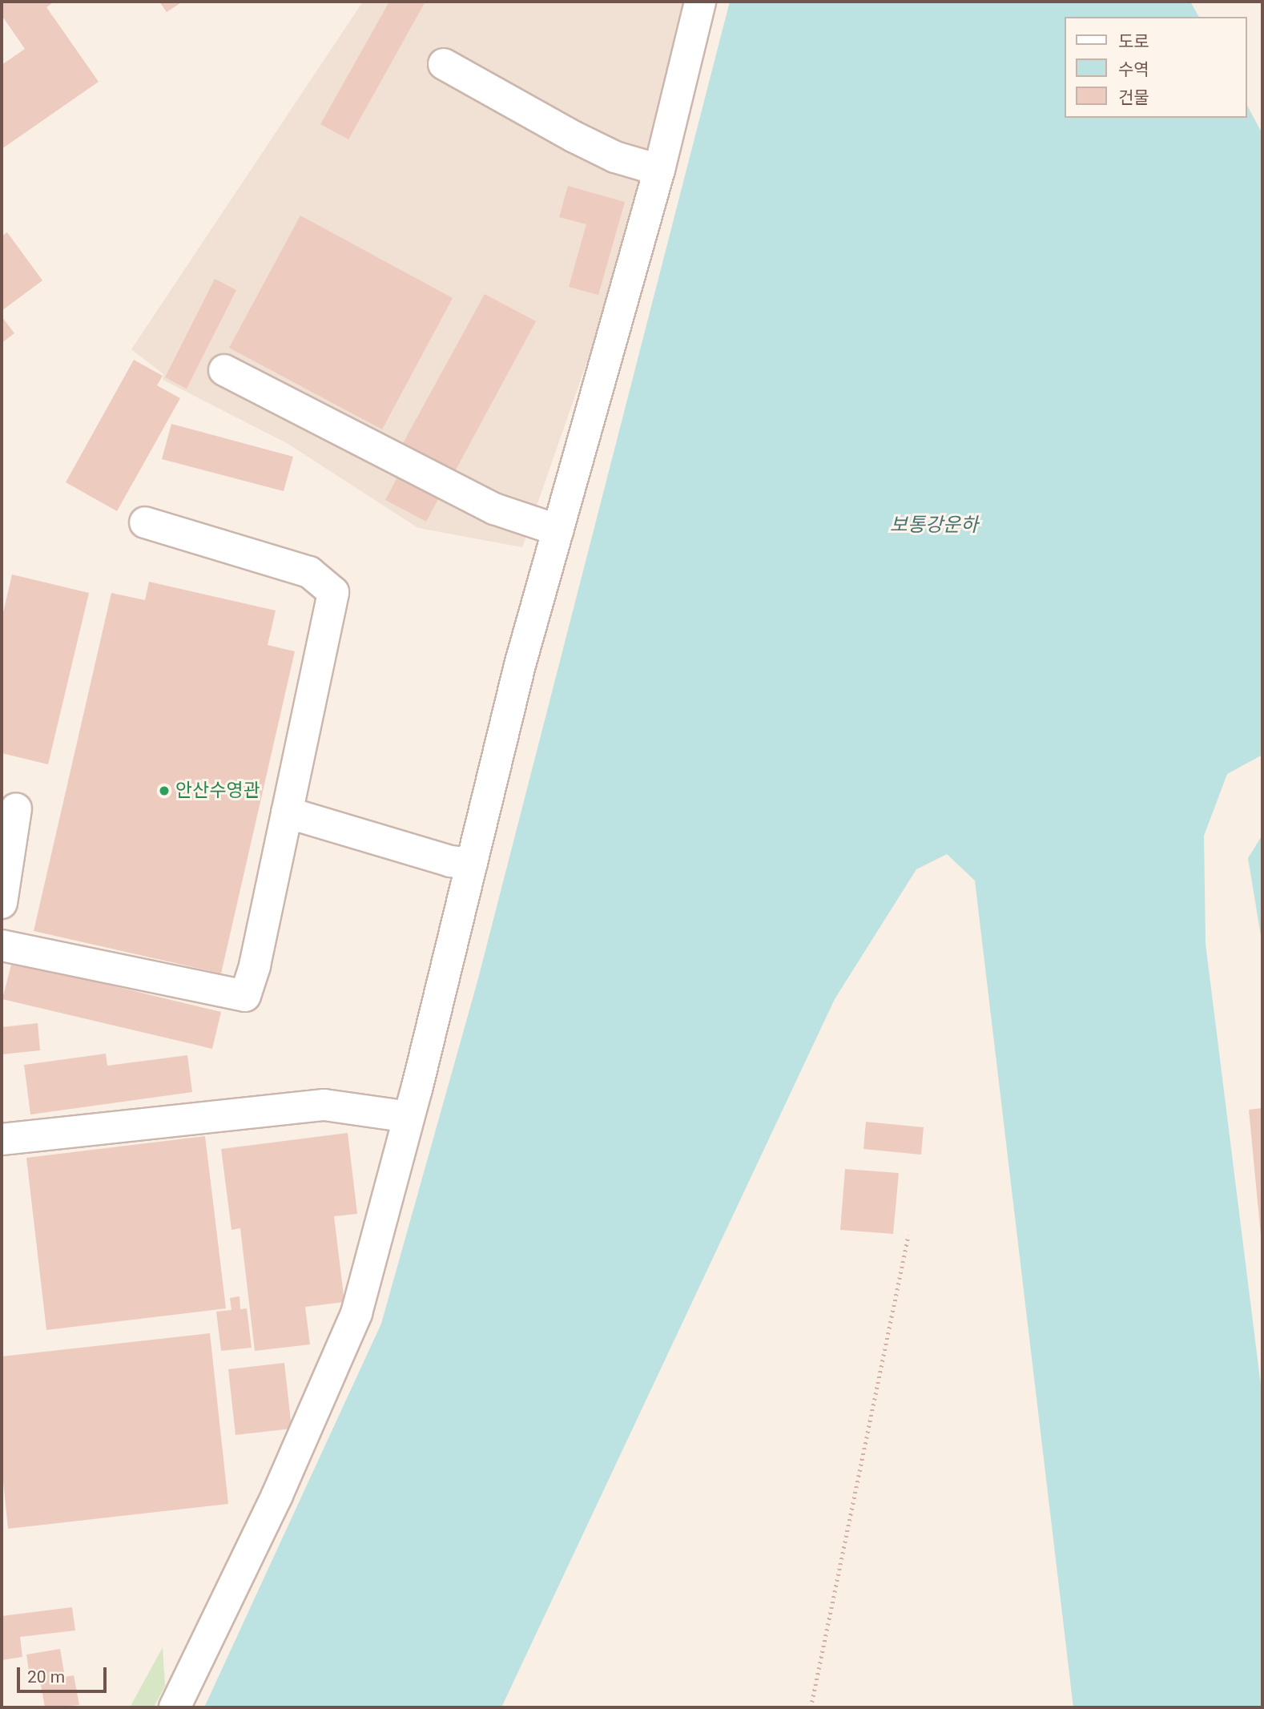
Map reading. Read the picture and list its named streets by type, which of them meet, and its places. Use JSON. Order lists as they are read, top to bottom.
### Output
{
  "water": ["보통강운하"],
  "places": ["안산수영관"],
  "legend": ["도로", "수역", "건물"],
  "scale_bar": "20 m"
}
